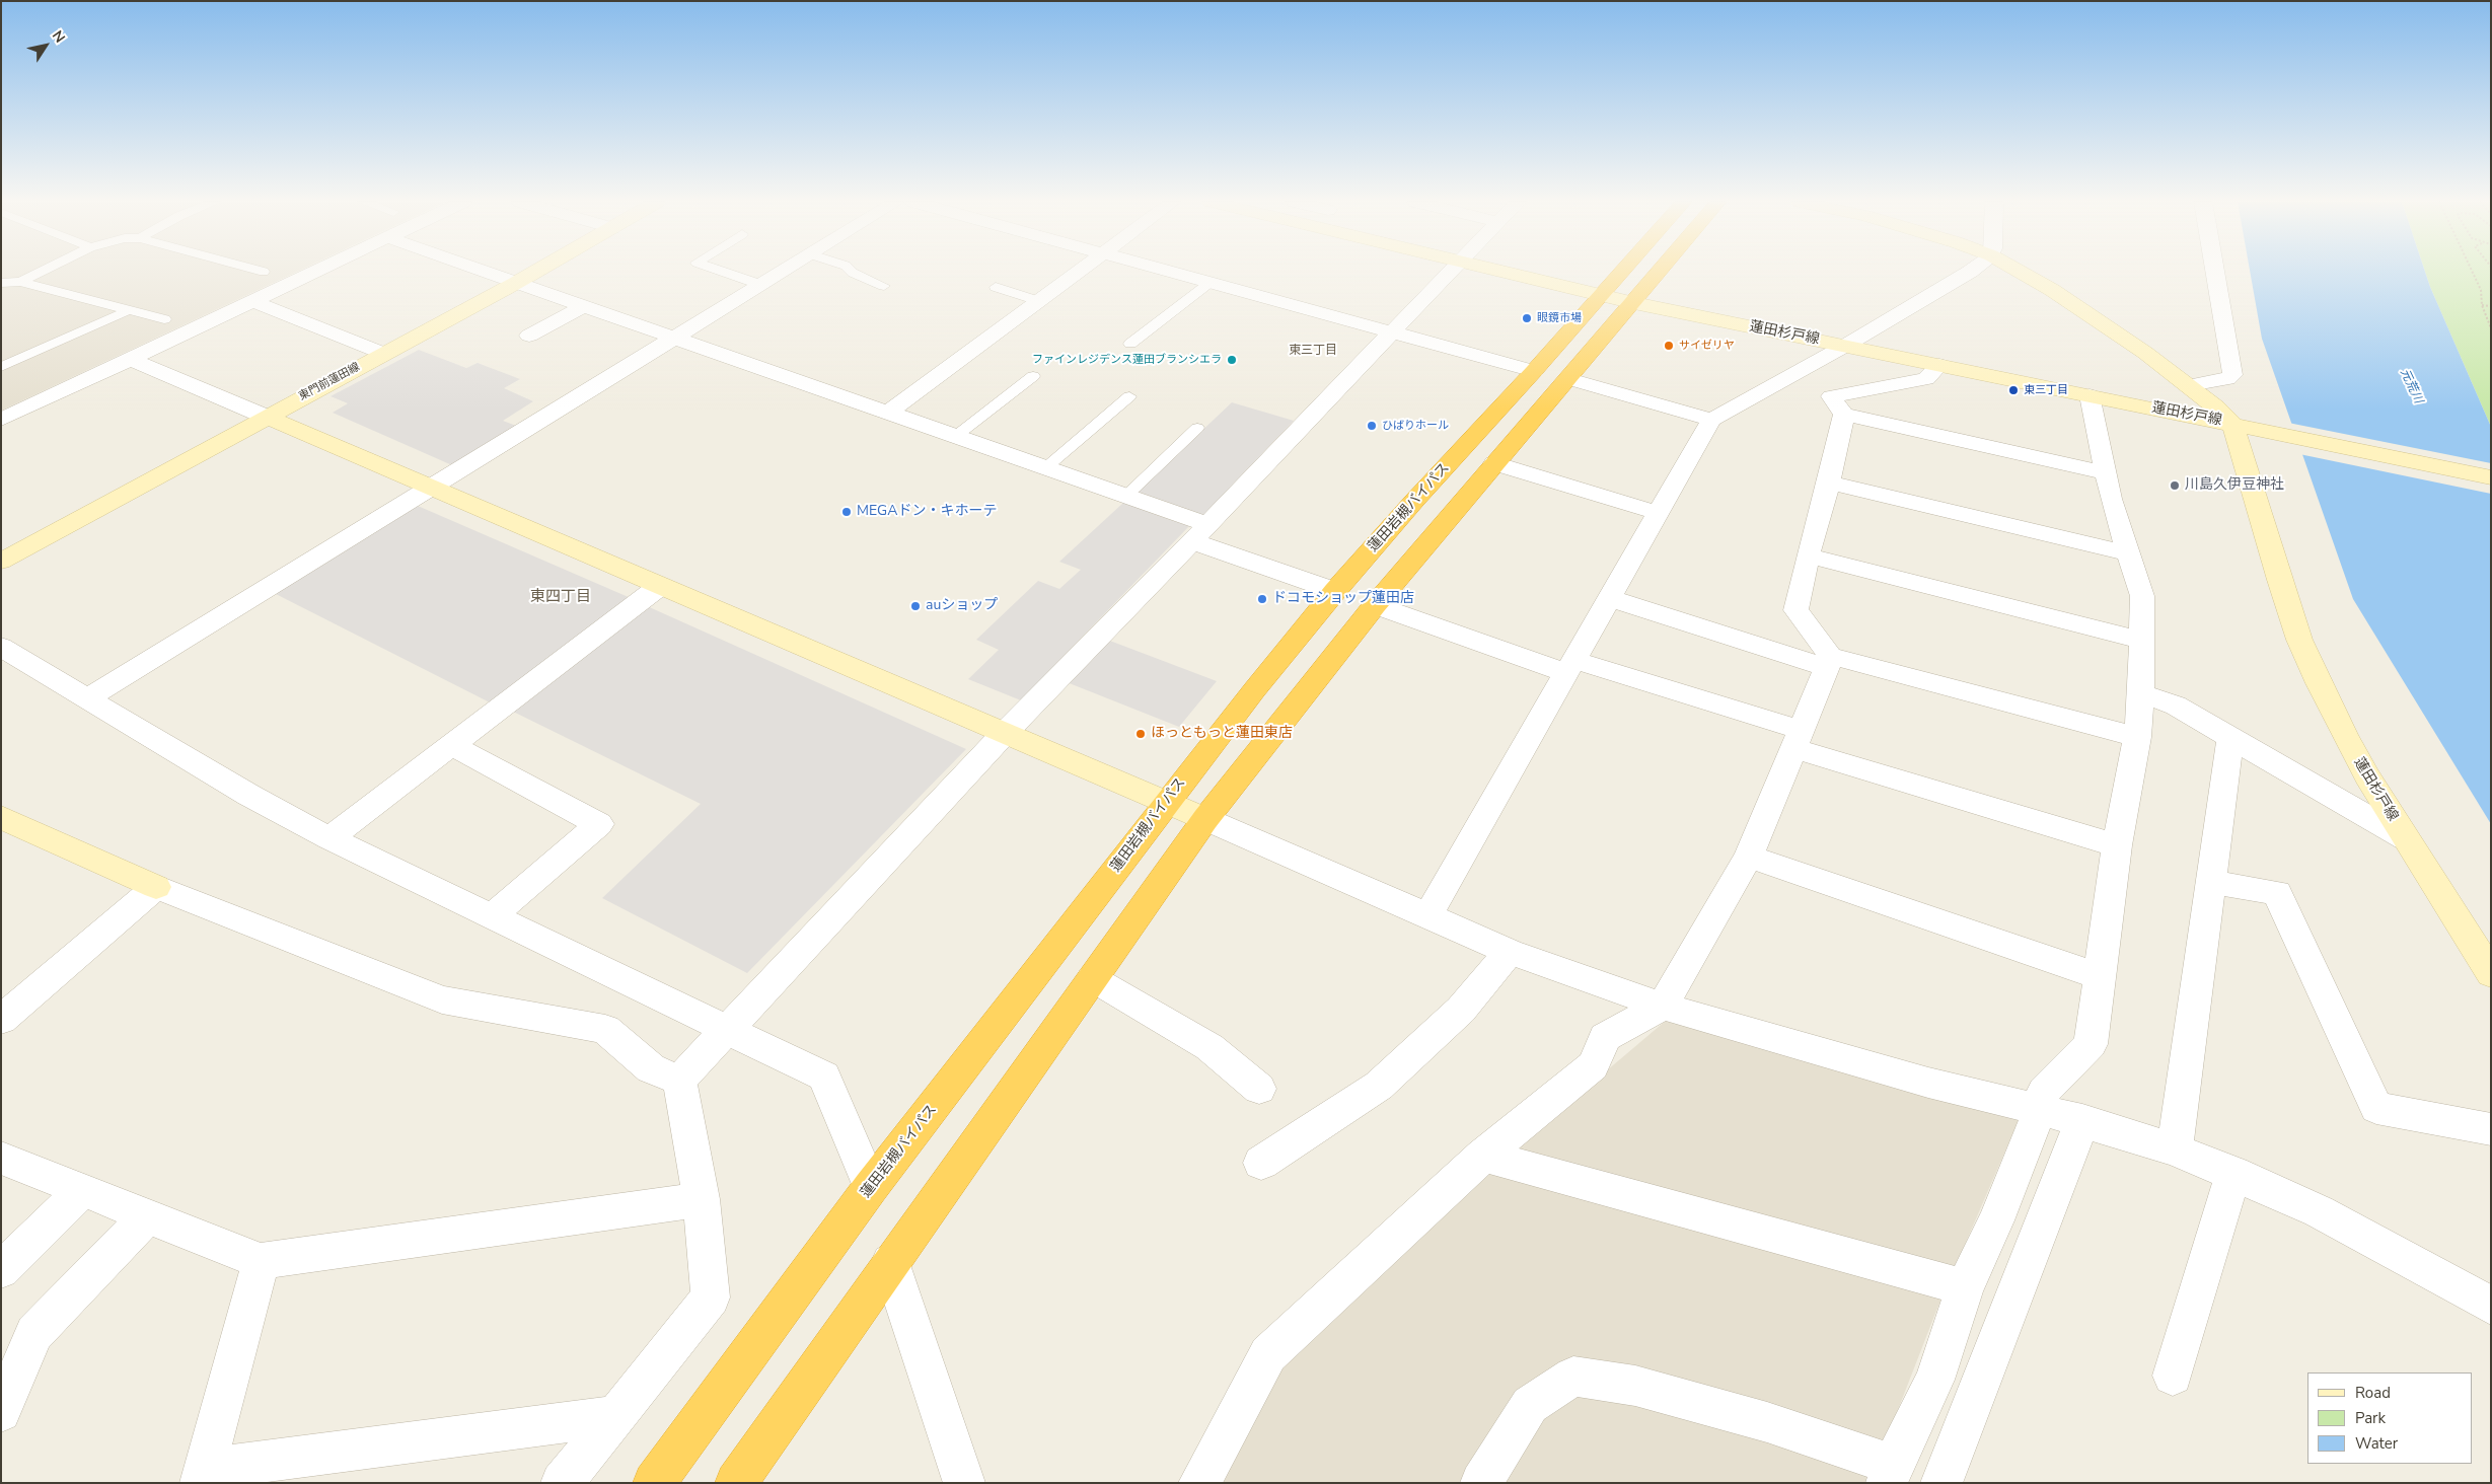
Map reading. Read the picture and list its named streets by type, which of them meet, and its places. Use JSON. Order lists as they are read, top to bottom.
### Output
{
  "streets": {
    "highway": ["蓮田岩槻バイパス"],
    "main road": ["蓮田杉戸線", "東門前蓮田線"]
  },
  "crossings": [
    ["蓮田杉戸線", "蓮田岩槻バイパス"]
  ],
  "districts": ["東三丁目", "東四丁目"],
  "water": ["元荒川"],
  "places": [
    "眼鏡市場",
    "サイゼリヤ",
    "ファインレジデンス蓮田ブランシエラ",
    "東三丁目",
    "ひばりホール",
    "川島久伊豆神社",
    "MEGAドン・キホーテ",
    "ドコモショップ蓮田店",
    "auショップ",
    "ほっともっと蓮田東店"
  ],
  "legend": ["Road", "Park", "Water"],
  "north": "top right"
}
